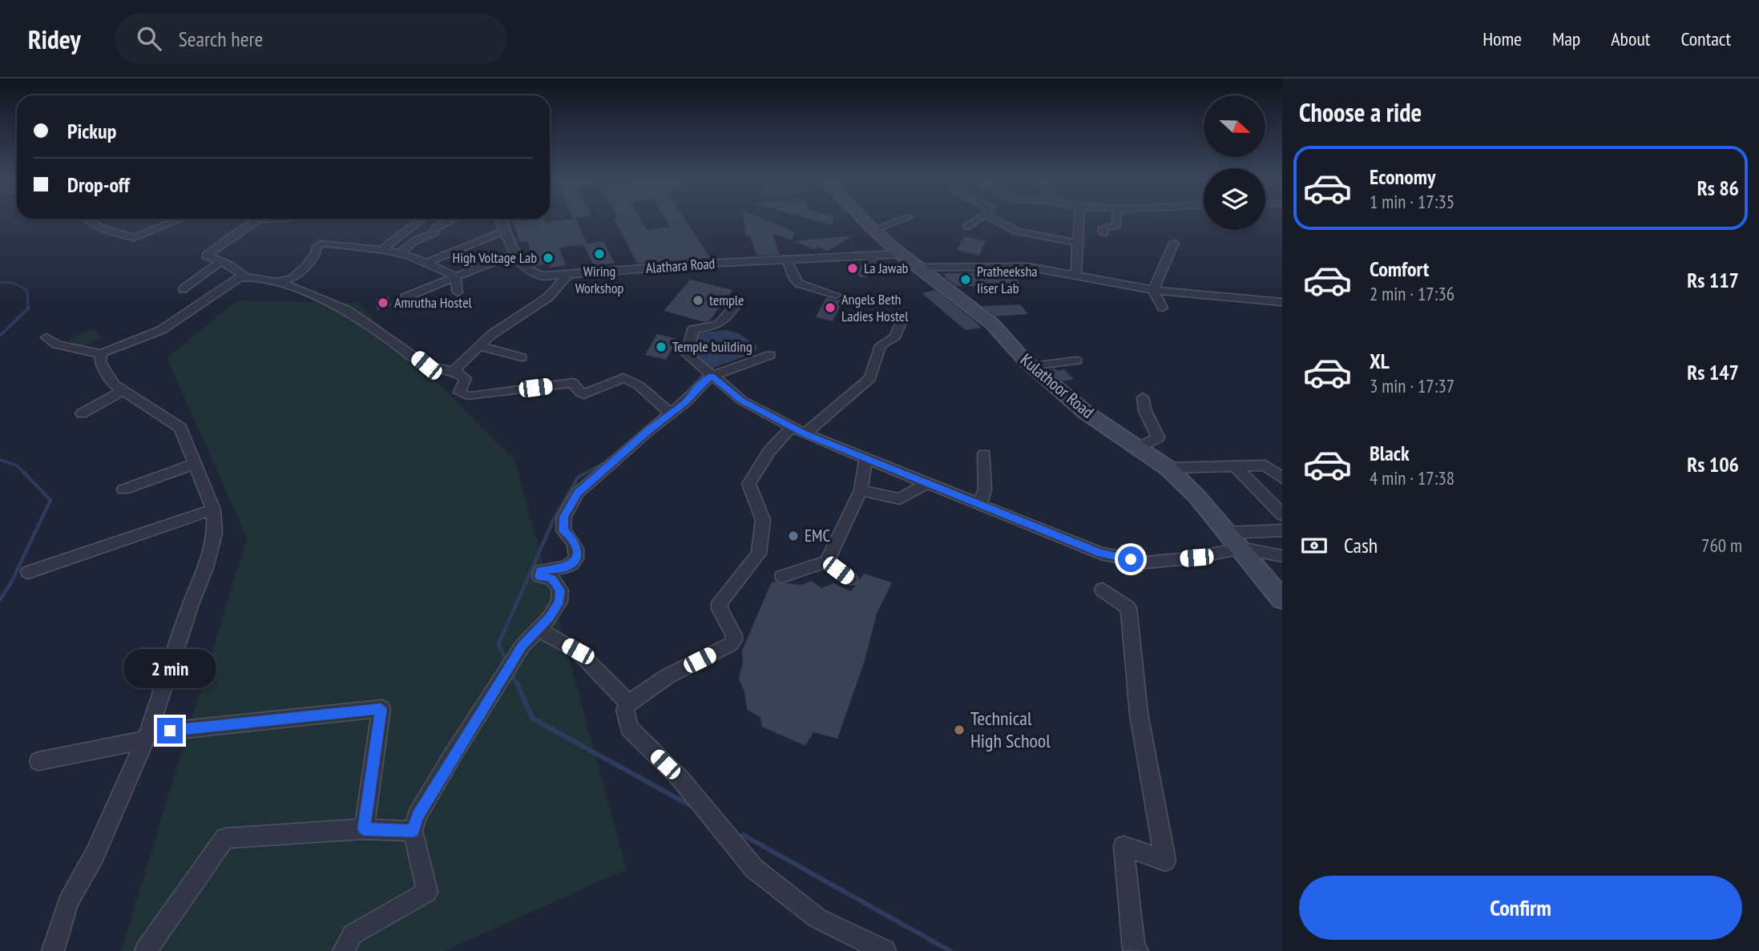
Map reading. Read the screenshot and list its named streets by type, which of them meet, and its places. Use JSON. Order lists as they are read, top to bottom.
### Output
{
  "streets": {
    "main road": ["Kulathoor Road"],
    "street": ["Alathara Road"]
  },
  "crossings": [
    ["Alathara Road", "Kulathoor Road"]
  ],
  "places": [
    "Wiring Workshop",
    "High Voltage Lab",
    "La Jawab",
    "Pratheeksha Iiser Lab",
    "temple",
    "Amrutha Hostel",
    "Angels Beth Ladies Hostel",
    "Temple building",
    "EMC",
    "Technical High School"
  ],
  "north": "right",
  "page": {
    "header": "Ridey",
    "search": "Search here",
    "nav": [
      "Home",
      "Map",
      "About",
      "Contact"
    ],
    "heading": "Choose a ride",
    "banner": ["Pickup", "Drop-off"],
    "list": [
      {
        "name": "Economy",
        "note": "1 min · 17:35",
        "value": "Rs 86"
      },
      {
        "name": "Comfort",
        "note": "2 min · 17:36",
        "value": "Rs 117"
      },
      {
        "name": "XL",
        "note": "3 min · 17:37",
        "value": "Rs 147"
      },
      {
        "name": "Black",
        "note": "4 min · 17:38",
        "value": "Rs 106"
      }
    ],
    "pay": ["Cash", "760 m"],
    "bubble": "2 min",
    "buttons": "Confirm"
  }
}
